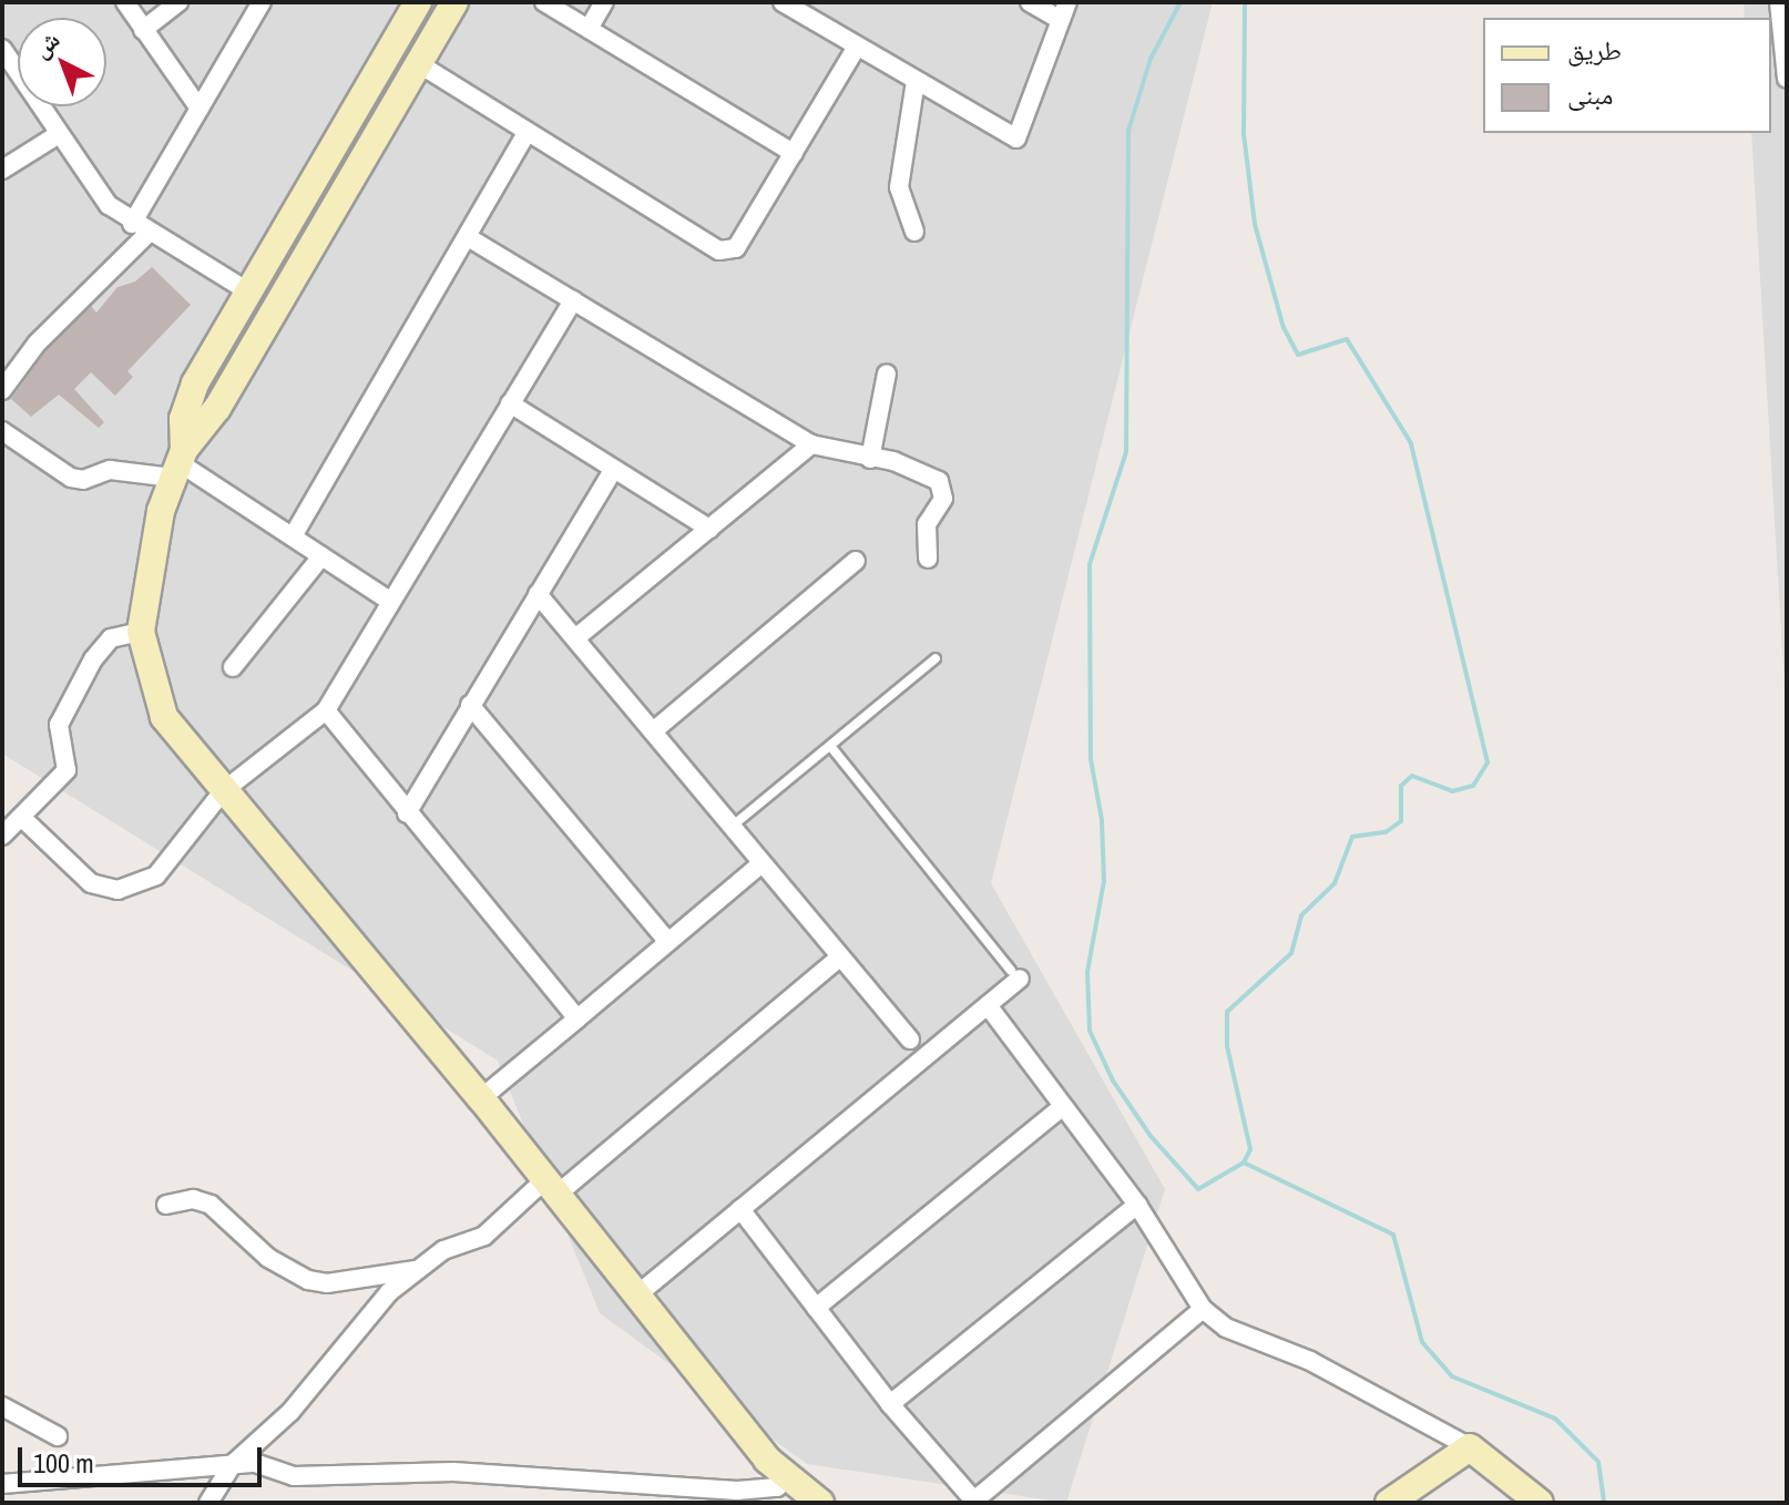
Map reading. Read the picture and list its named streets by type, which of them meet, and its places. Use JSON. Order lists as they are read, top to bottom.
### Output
{
  "legend": ["طريق", "مبنى"],
  "scale_bar": "100 m",
  "north": "top left"
}
